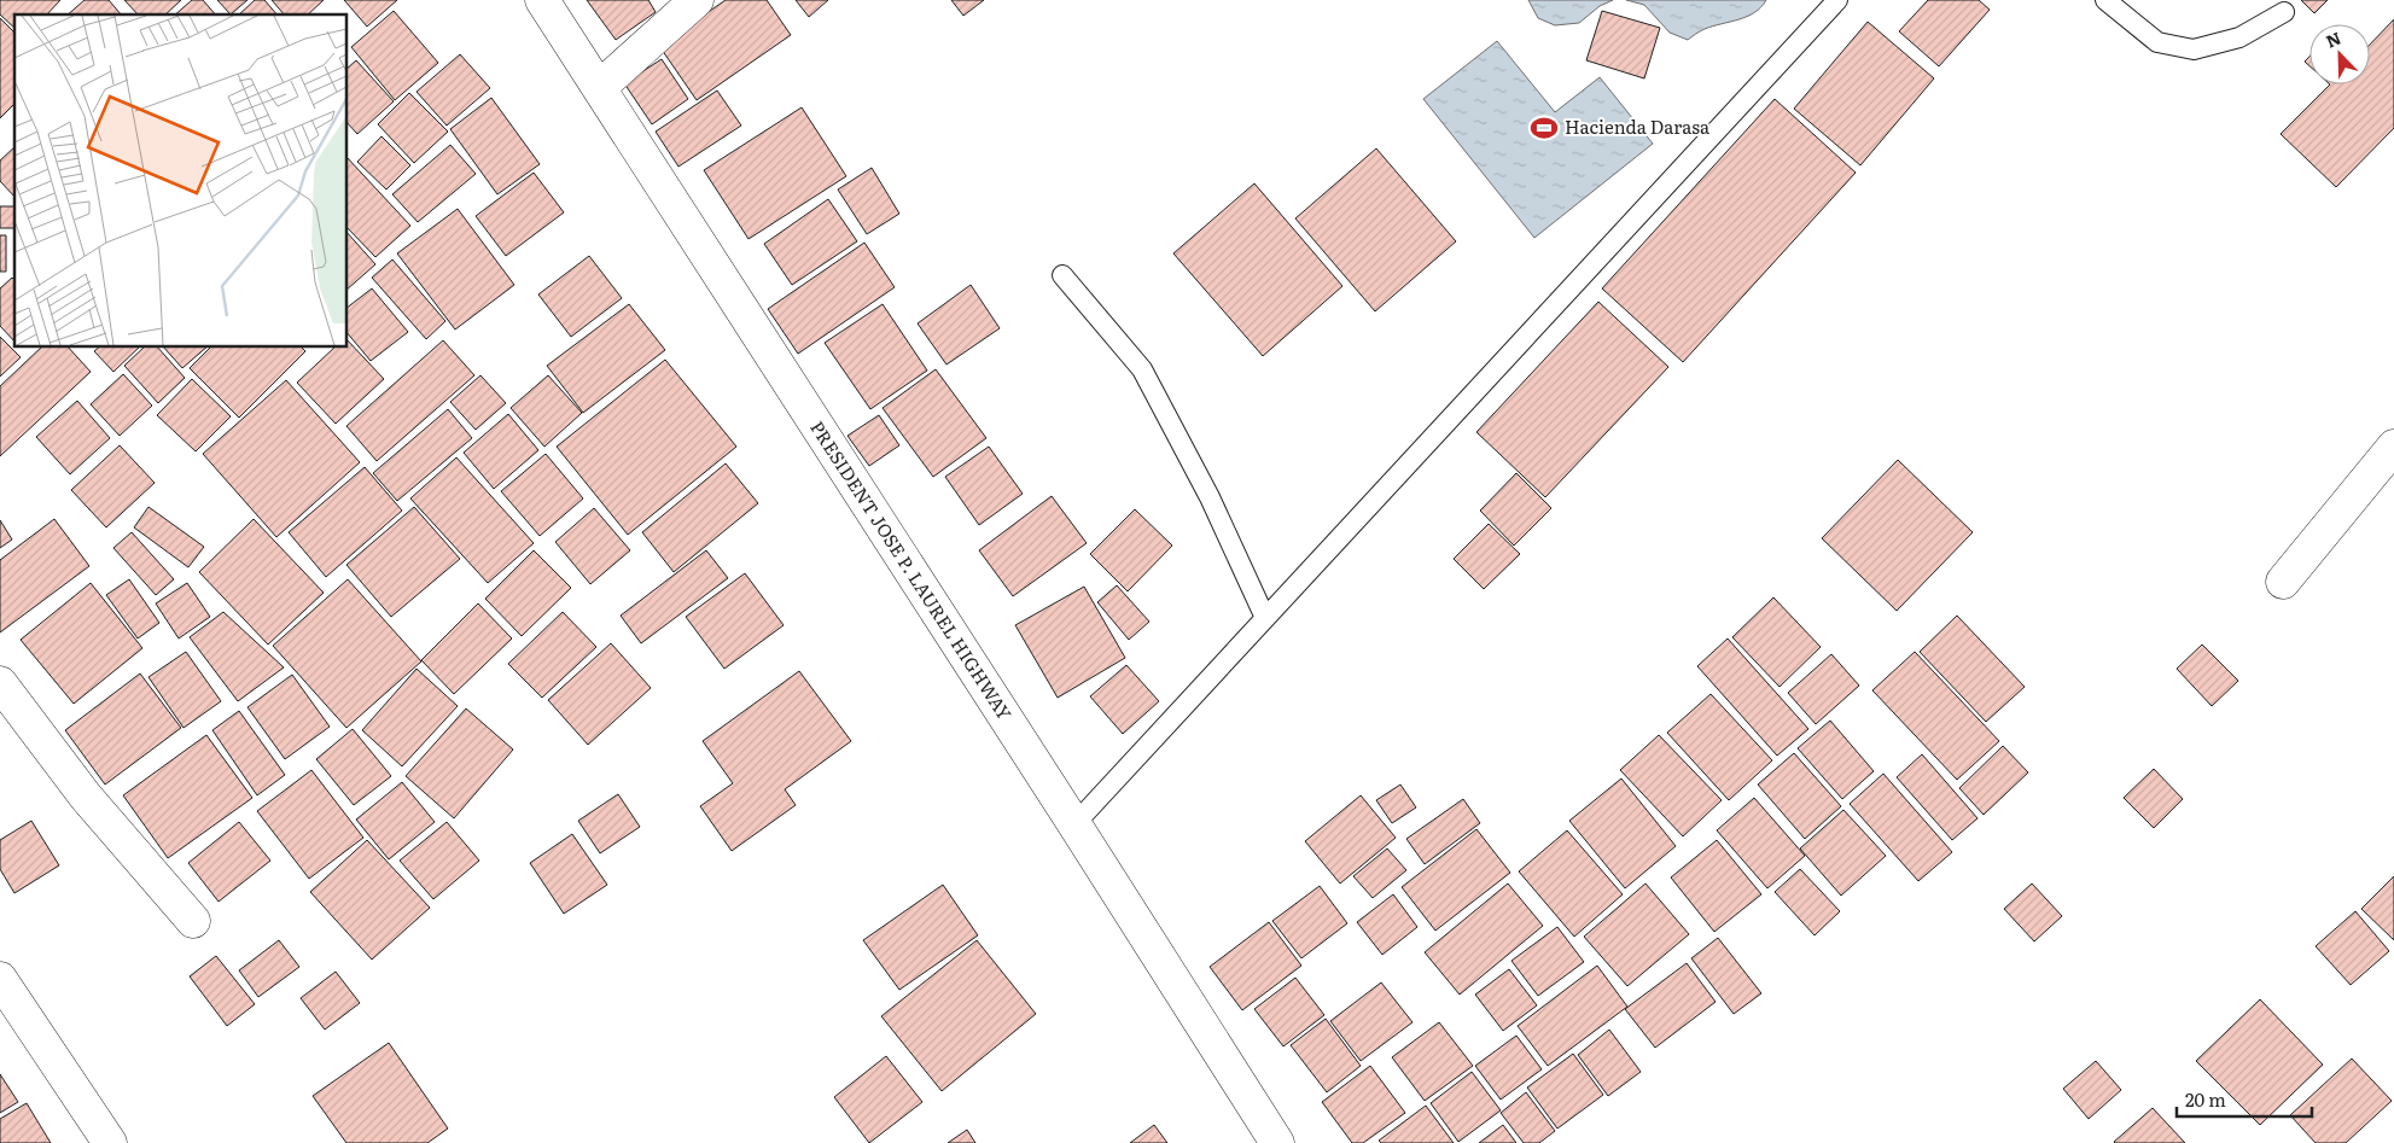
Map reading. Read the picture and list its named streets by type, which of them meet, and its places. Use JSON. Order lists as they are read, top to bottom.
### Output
{
  "streets": {
    "main road": ["PRESIDENT JOSE P. LAUREL HIGHWAY"]
  },
  "places": {
    "sports": ["Hacienda Darasa"]
  },
  "scale_bar": "20 m",
  "north": "top left"
}
